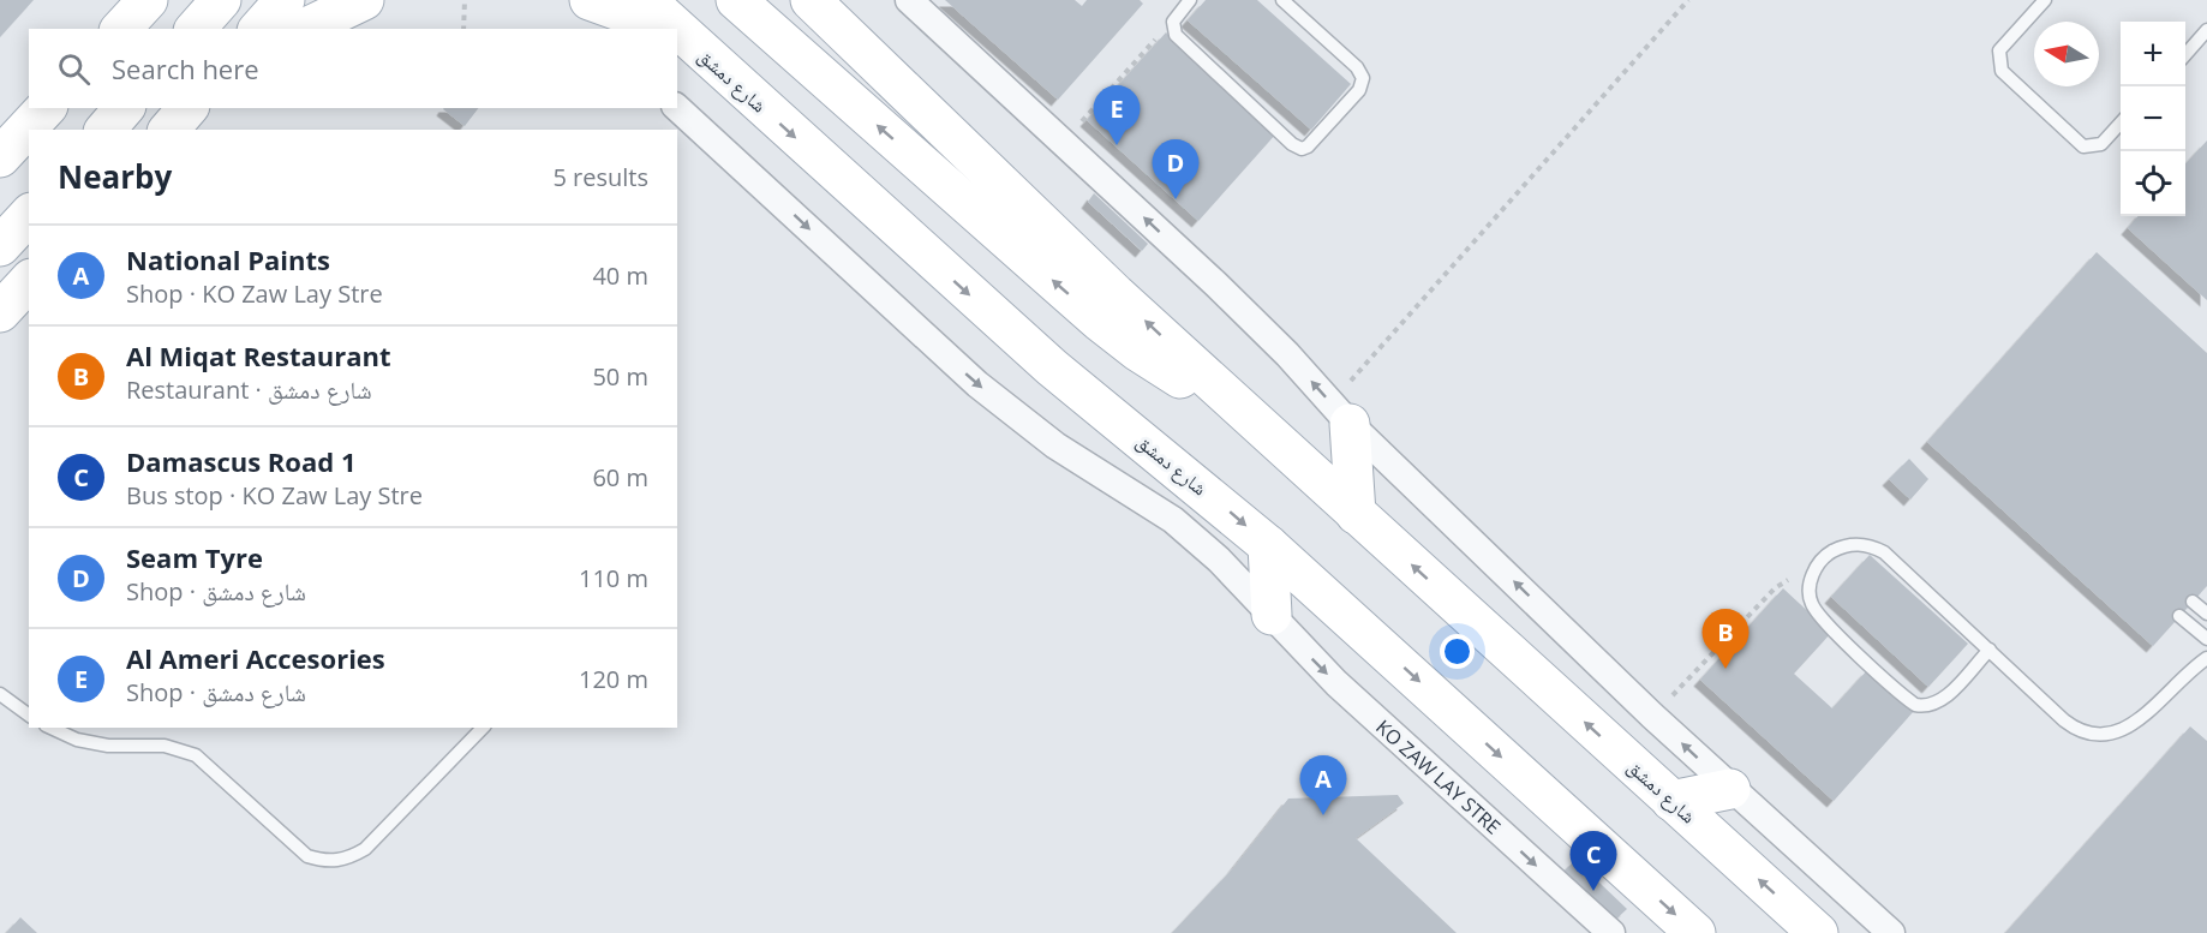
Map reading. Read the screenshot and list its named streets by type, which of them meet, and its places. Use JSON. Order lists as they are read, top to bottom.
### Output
{
  "streets": {
    "main road": ["شارع دمشق"],
    "street": ["KO ZAW LAY STRE"]
  },
  "north": "left",
  "page": {
    "map_buttons": ["+", "−"],
    "search": "Search here",
    "pins": [
      "E",
      "D",
      "B",
      "A",
      "C"
    ],
    "heading": ["Nearby", "5 results"],
    "list": [
      {
        "mark": "A",
        "name": "National Paints",
        "note": "Shop · KO Zaw Lay Stre",
        "value": "40 m"
      },
      {
        "mark": "B",
        "name": "Al Miqat Restaurant",
        "note": "Restaurant · شارع دمشق",
        "value": "50 m"
      },
      {
        "mark": "C",
        "name": "Damascus Road 1",
        "note": "Bus stop · KO Zaw Lay Stre",
        "value": "60 m"
      },
      {
        "mark": "D",
        "name": "Seam Tyre",
        "note": "Shop · شارع دمشق",
        "value": "110 m"
      },
      {
        "mark": "E",
        "name": "Al Ameri Accesories",
        "note": "Shop · شارع دمشق",
        "value": "120 m"
      }
    ]
  }
}
